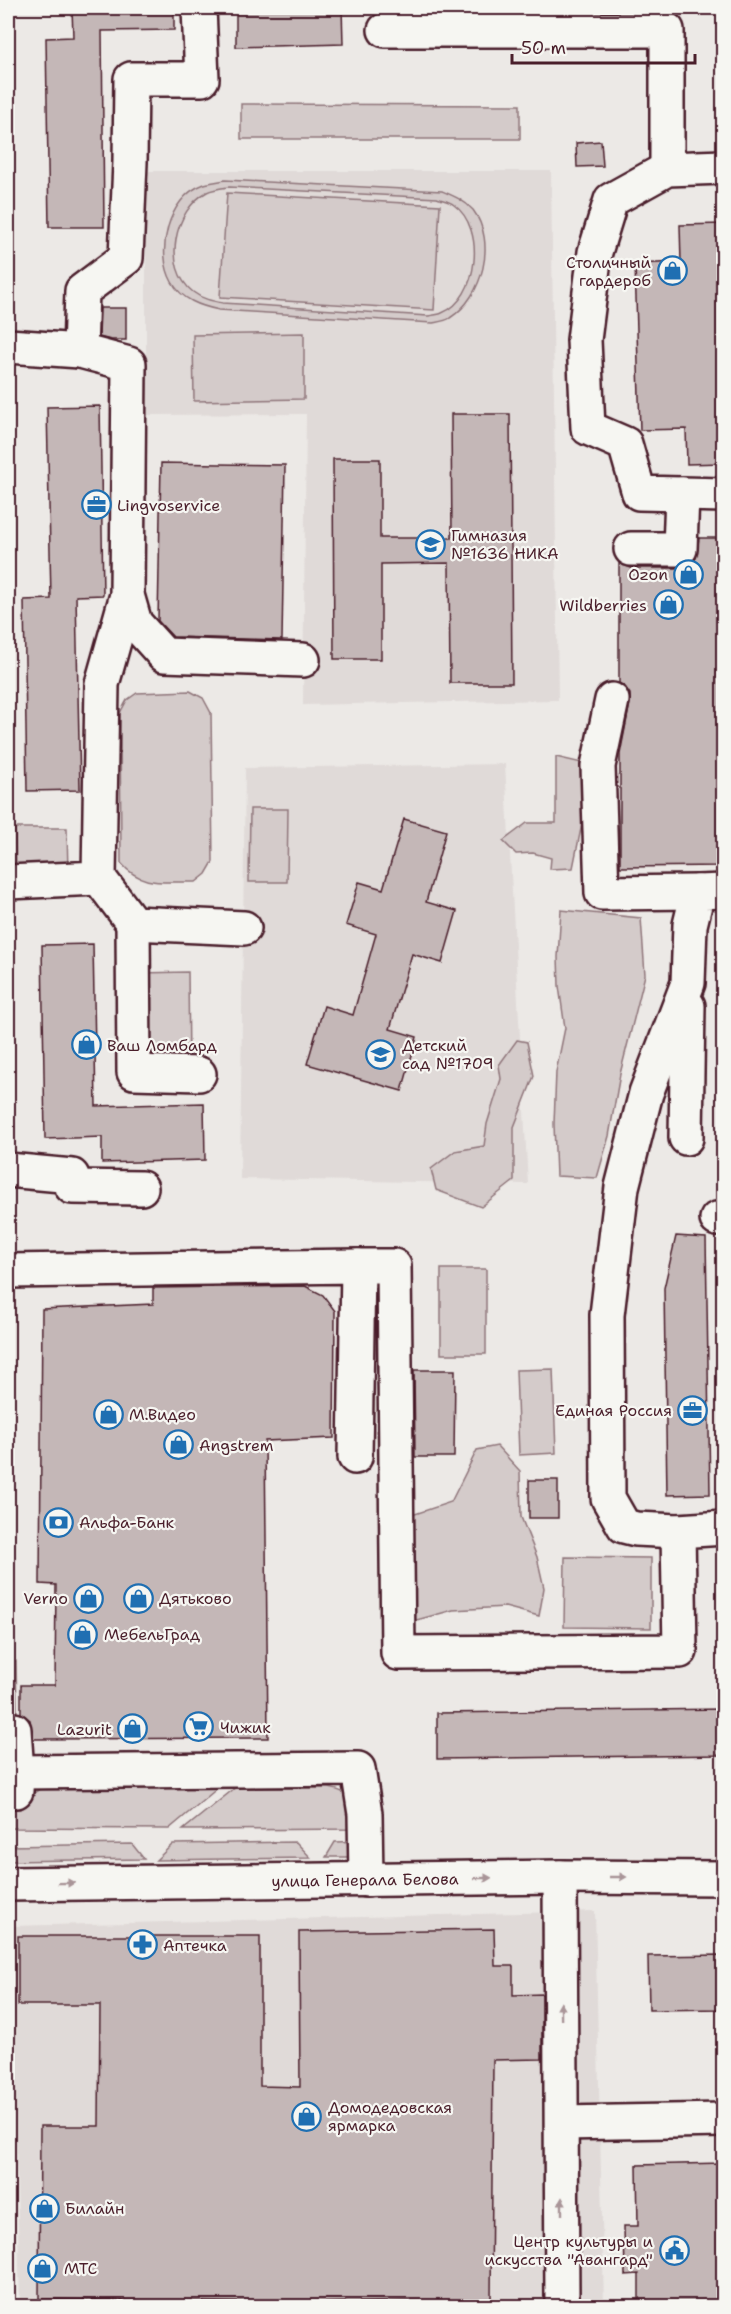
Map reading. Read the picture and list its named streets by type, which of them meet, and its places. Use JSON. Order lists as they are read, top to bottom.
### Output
{
  "streets": {
    "street": ["улица Генерала Белова"]
  },
  "one_way": ["улица Генерала Белова"],
  "places": {
    "shop": [
      "Столичный гардероб",
      "Ozon",
      "Wildberries",
      "Ваш Ломбард",
      "М.Видео",
      "Angstrem",
      "Verno",
      "Дятьково",
      "МебельГрад",
      "Lazurit",
      "Домодедовская ярмарка",
      "Билайн",
      "МТС"
    ],
    "office": ["Lingvoservice", "Единая Россия"],
    "school or university": ["Гимназия №1636 НИКА", "Детский сад №1709"],
    "bank": ["Альфа-Банк"],
    "supermarket": ["Чижик"],
    "pharmacy": ["Аптечка"],
    "public building": ["Центр культуры и искусства \"Авангард\""]
  },
  "scale_bar": "50 m"
}
